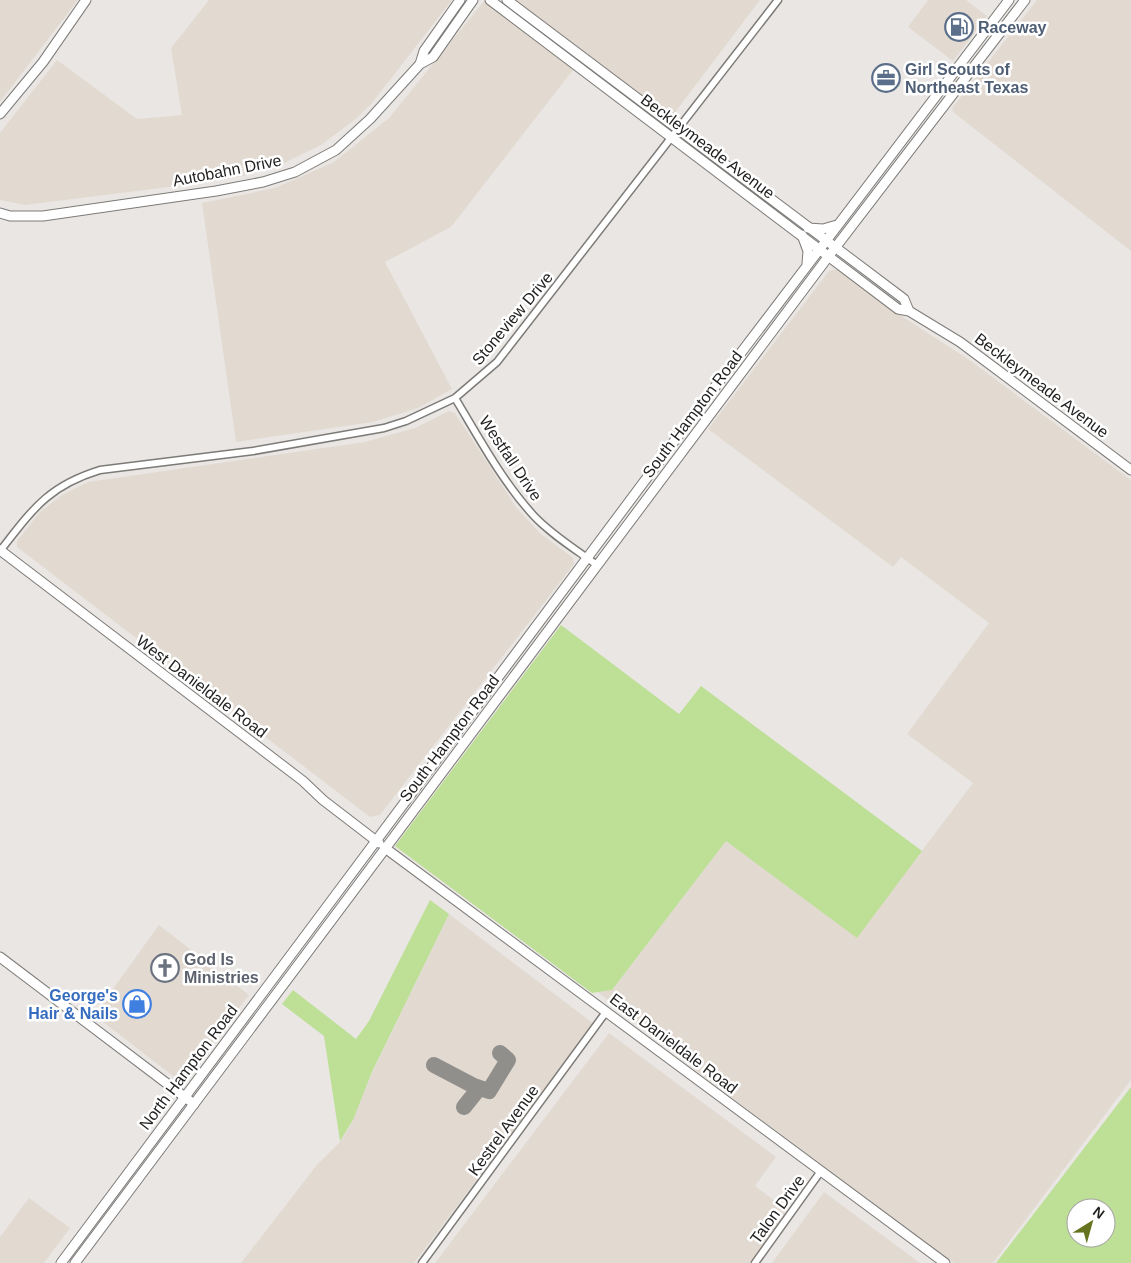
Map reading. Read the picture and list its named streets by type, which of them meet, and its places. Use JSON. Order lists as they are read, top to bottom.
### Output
{
  "streets": {
    "main road": [
      "Beckleymeade Avenue",
      "Autobahn Drive",
      "South Hampton Road",
      "West Danieldale Road",
      "East Danieldale Road",
      "North Hampton Road"
    ],
    "street": [
      "Stoneview Drive",
      "Westfall Drive",
      "Kestrel Avenue",
      "Talon Drive"
    ]
  },
  "crossings": [
    ["Beckleymeade Avenue", "Stoneview Drive"],
    ["Beckleymeade Avenue", "South Hampton Road"],
    ["Stoneview Drive", "Westfall Drive"],
    ["Stoneview Drive", "West Danieldale Road"],
    ["South Hampton Road", "Westfall Drive"],
    ["South Hampton Road", "West Danieldale Road"],
    ["South Hampton Road", "East Danieldale Road"],
    ["South Hampton Road", "North Hampton Road"],
    ["West Danieldale Road", "East Danieldale Road"],
    ["West Danieldale Road", "North Hampton Road"],
    ["East Danieldale Road", "North Hampton Road"],
    ["East Danieldale Road", "Kestrel Avenue"],
    ["East Danieldale Road", "Talon Drive"]
  ],
  "places": {
    "fuel station": ["Raceway"],
    "office": ["Girl Scouts of Northeast Texas"],
    "church": ["God Is Ministries"],
    "shop": ["George's Hair & Nails"]
  },
  "north": "top right"
}
